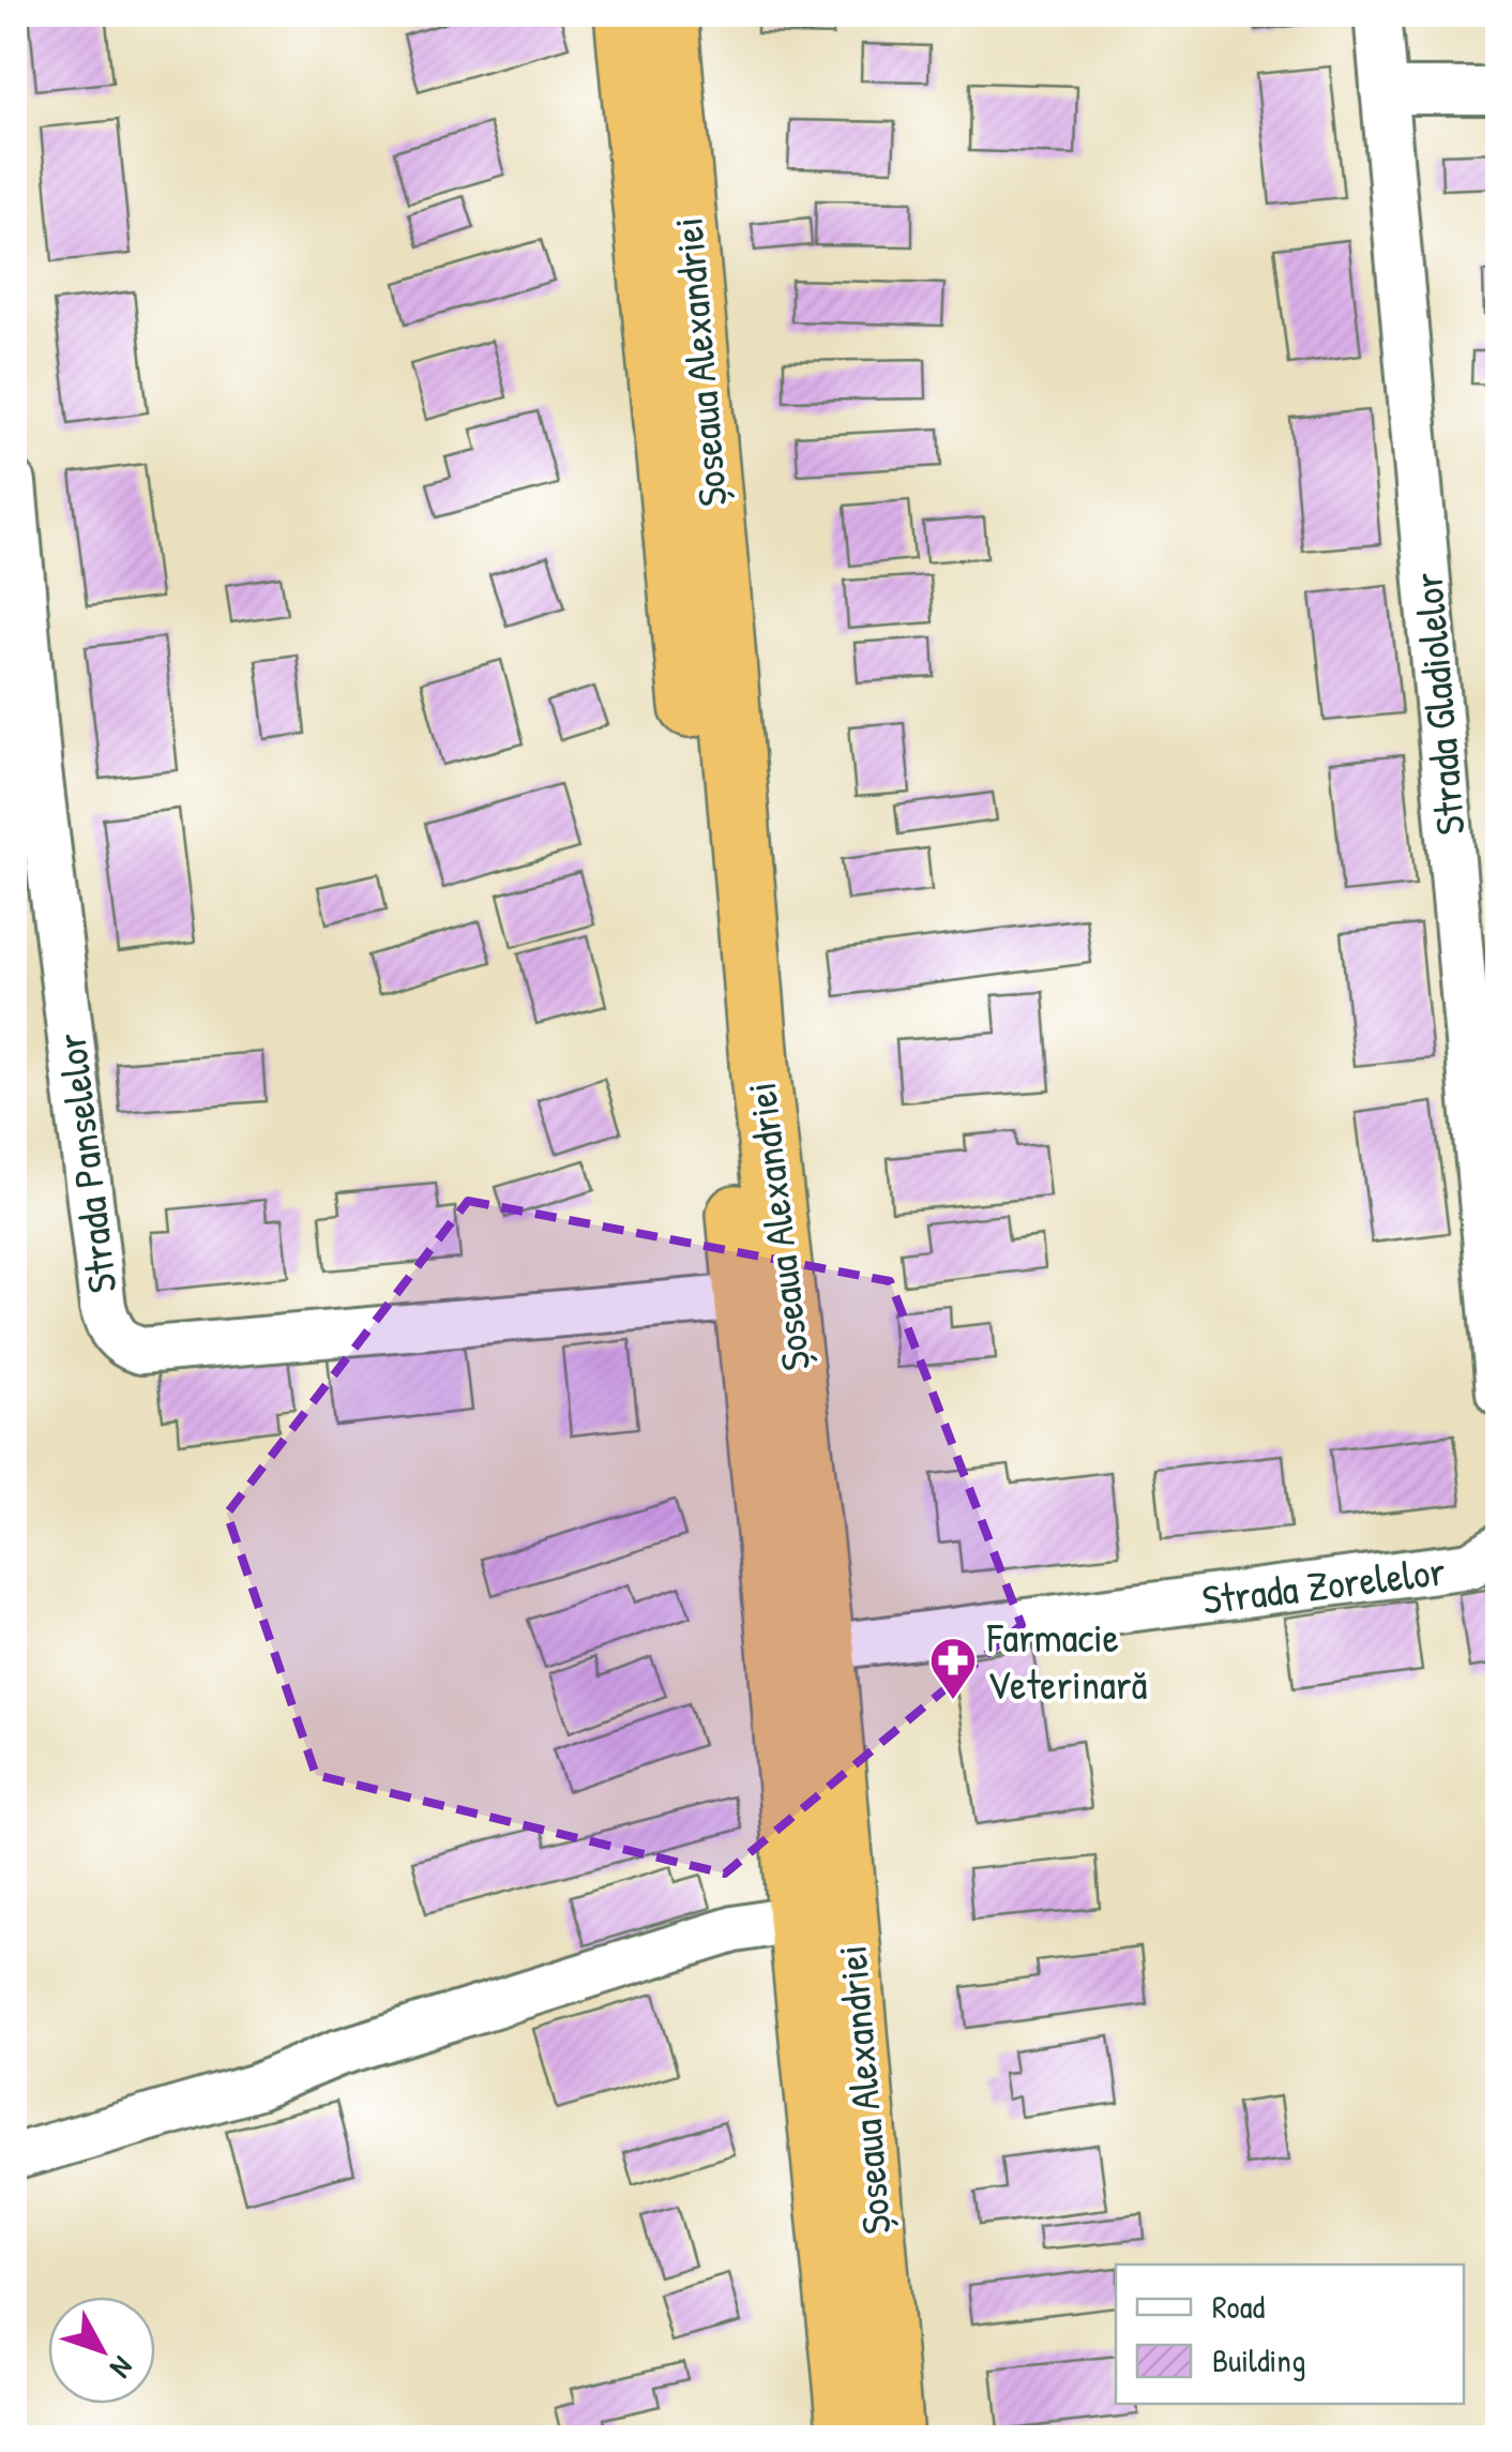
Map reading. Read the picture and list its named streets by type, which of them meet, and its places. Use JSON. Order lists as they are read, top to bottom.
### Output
{
  "streets": {
    "highway": ["Șoseaua Alexandriei"],
    "street": ["Strada Gladiolelor", "Strada Panselelor", "Strada Zorelelor"]
  },
  "crossings": [
    ["Șoseaua Alexandriei", "Strada Panselelor"],
    ["Șoseaua Alexandriei", "Strada Zorelelor"]
  ],
  "places": {
    "pharmacy": ["Farmacie Veterinară"]
  },
  "legend": ["Road", "Building"],
  "north": "bottom right"
}
